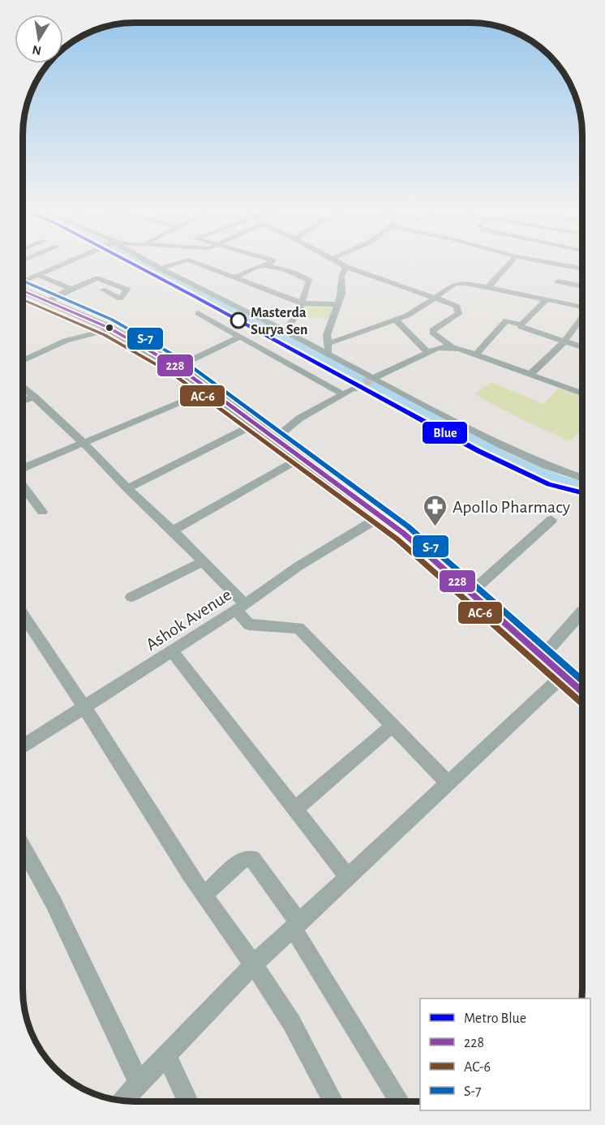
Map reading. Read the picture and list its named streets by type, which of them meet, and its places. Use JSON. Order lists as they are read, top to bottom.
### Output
{
  "streets": {
    "street": ["Ashok Avenue"]
  },
  "places": {
    "other": ["Masterda Surya Sen"],
    "pharmacy": ["Apollo Pharmacy"]
  },
  "lines": [
    "metro line Blue",
    "transit line S-7",
    "transit line 228",
    "transit line AC-6"
  ],
  "legend": [
    "Metro Blue",
    "228",
    "AC-6",
    "S-7"
  ],
  "north": "bottom"
}
